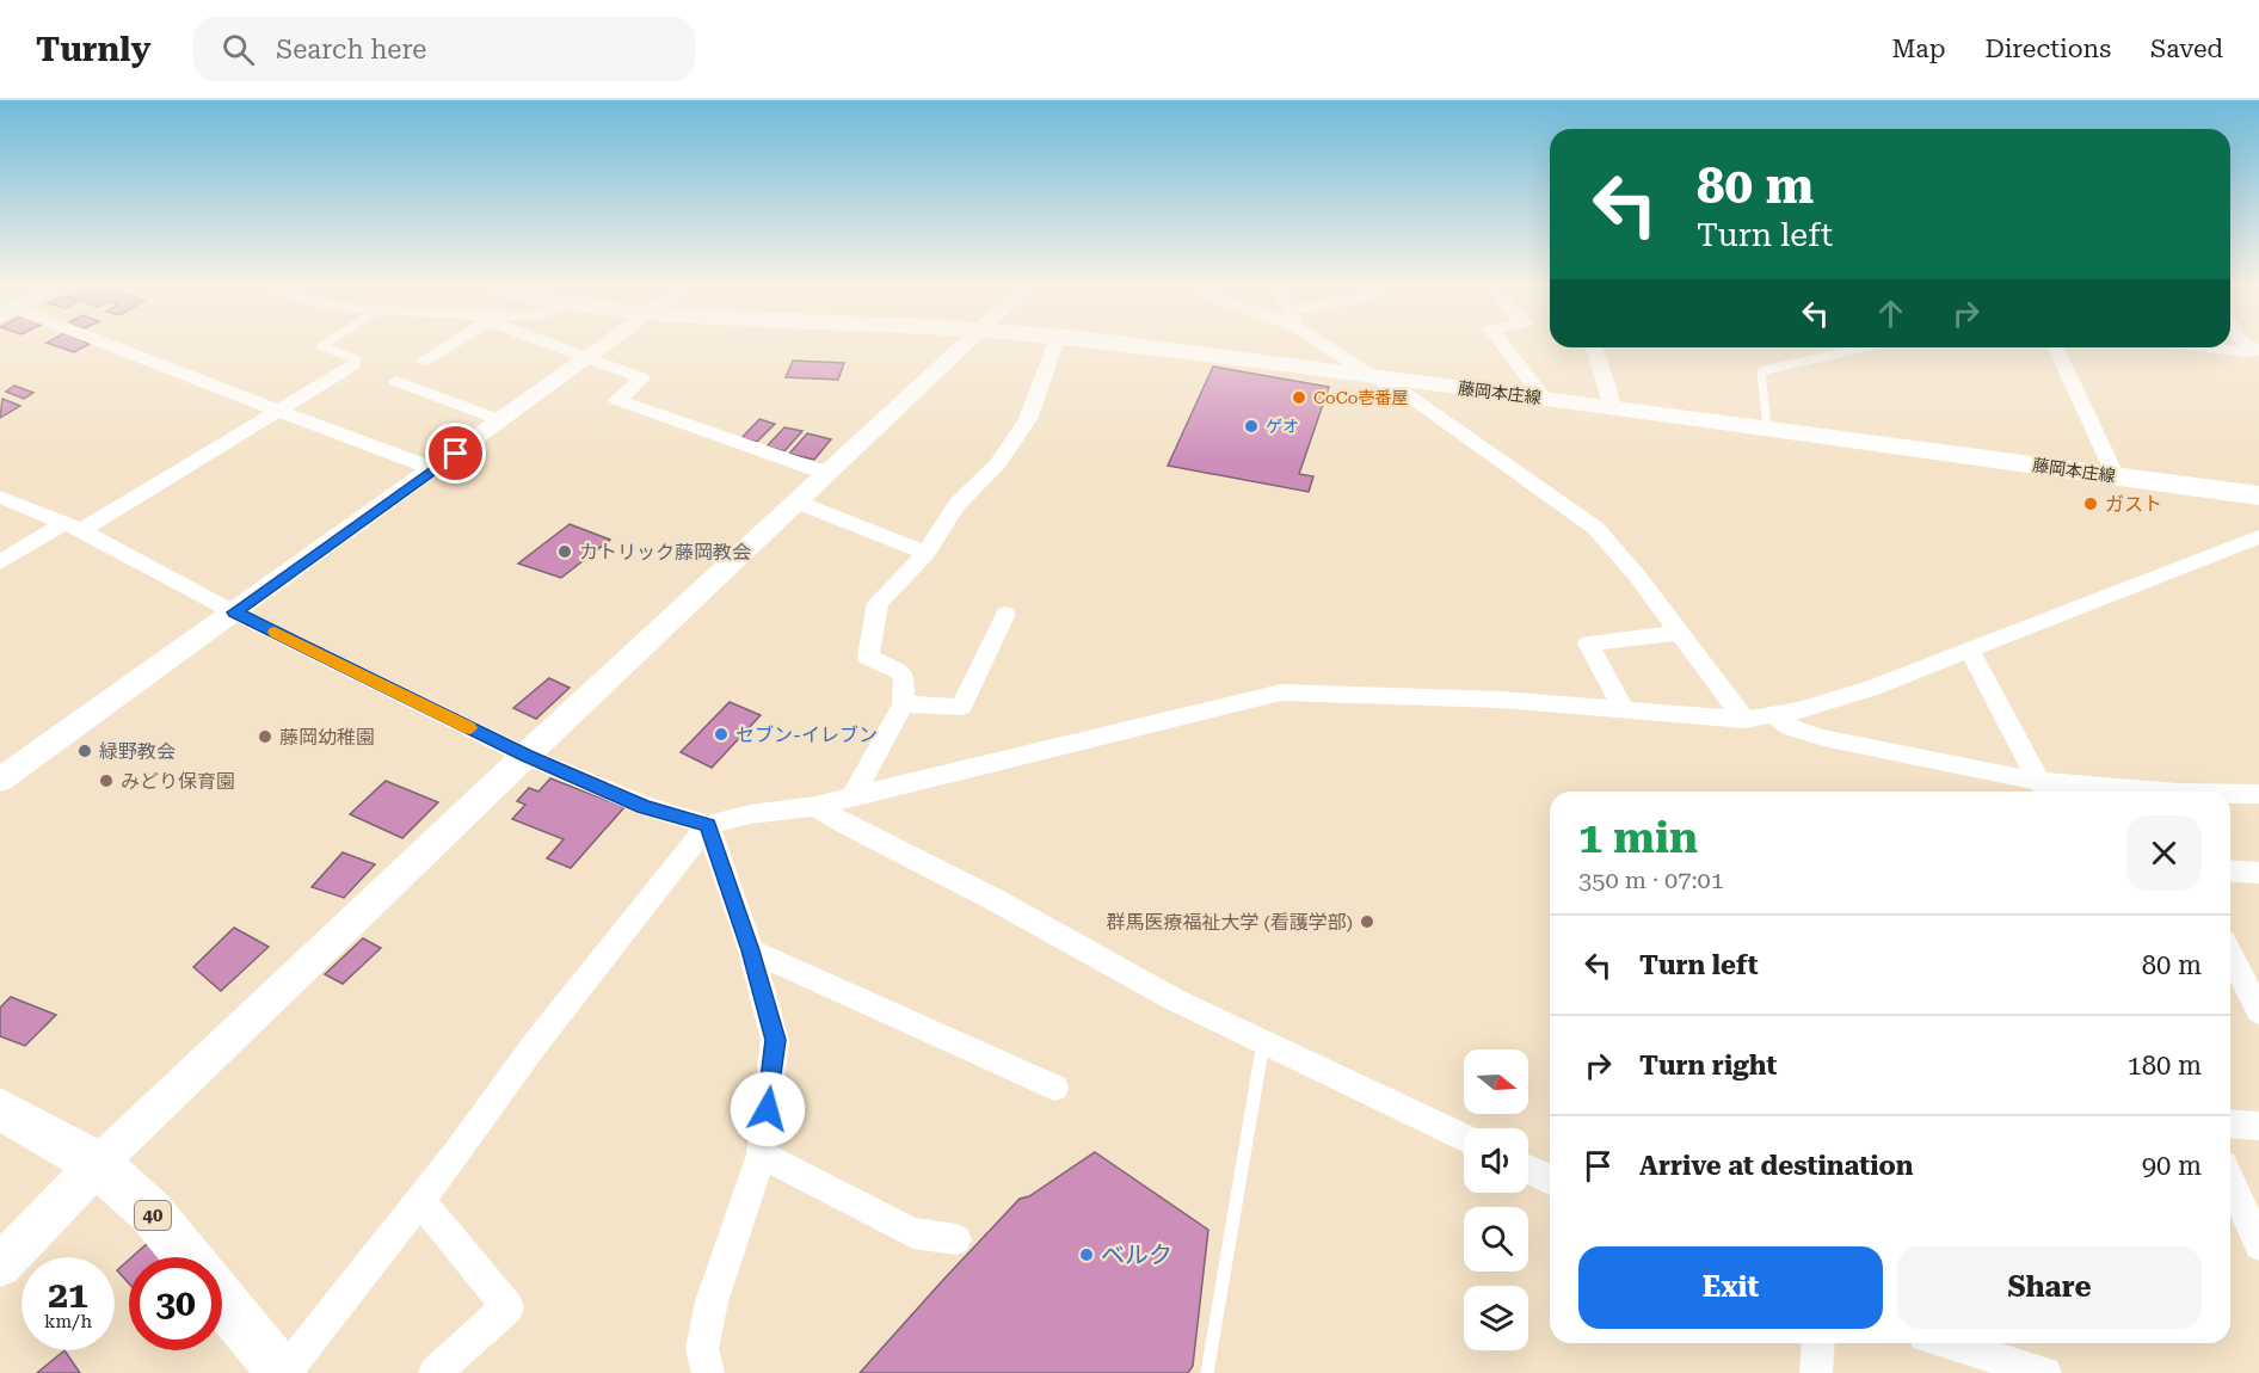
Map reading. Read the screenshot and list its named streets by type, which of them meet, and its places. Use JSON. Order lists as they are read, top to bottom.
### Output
{
  "streets": {
    "main road": ["藤岡本庄線", "40"]
  },
  "places": [
    "CoCo壱番屋",
    "ゲオ",
    "ガスト",
    "カトリック藤岡教会",
    "セブン-イレブン",
    "藤岡幼稚園",
    "緑野教会",
    "みどり保育園",
    "群馬医療福祉大学 (看護学部)",
    "ベルク"
  ],
  "north": "right",
  "page": {
    "header": "Turnly",
    "search": "Search here",
    "nav": ["Map", "Directions", "Saved"],
    "turn": ["80 m", "Turn left"],
    "heading": ["1 min", "350 m · 07:01"],
    "list": [
      {
        "name": "Turn left",
        "value": "80 m"
      },
      {
        "name": "Turn right",
        "value": "180 m"
      },
      {
        "name": "Arrive at destination",
        "value": "90 m"
      }
    ],
    "buttons": ["Exit", "Share"],
    "speed": "21 km/h",
    "limit": "30"
  }
}
